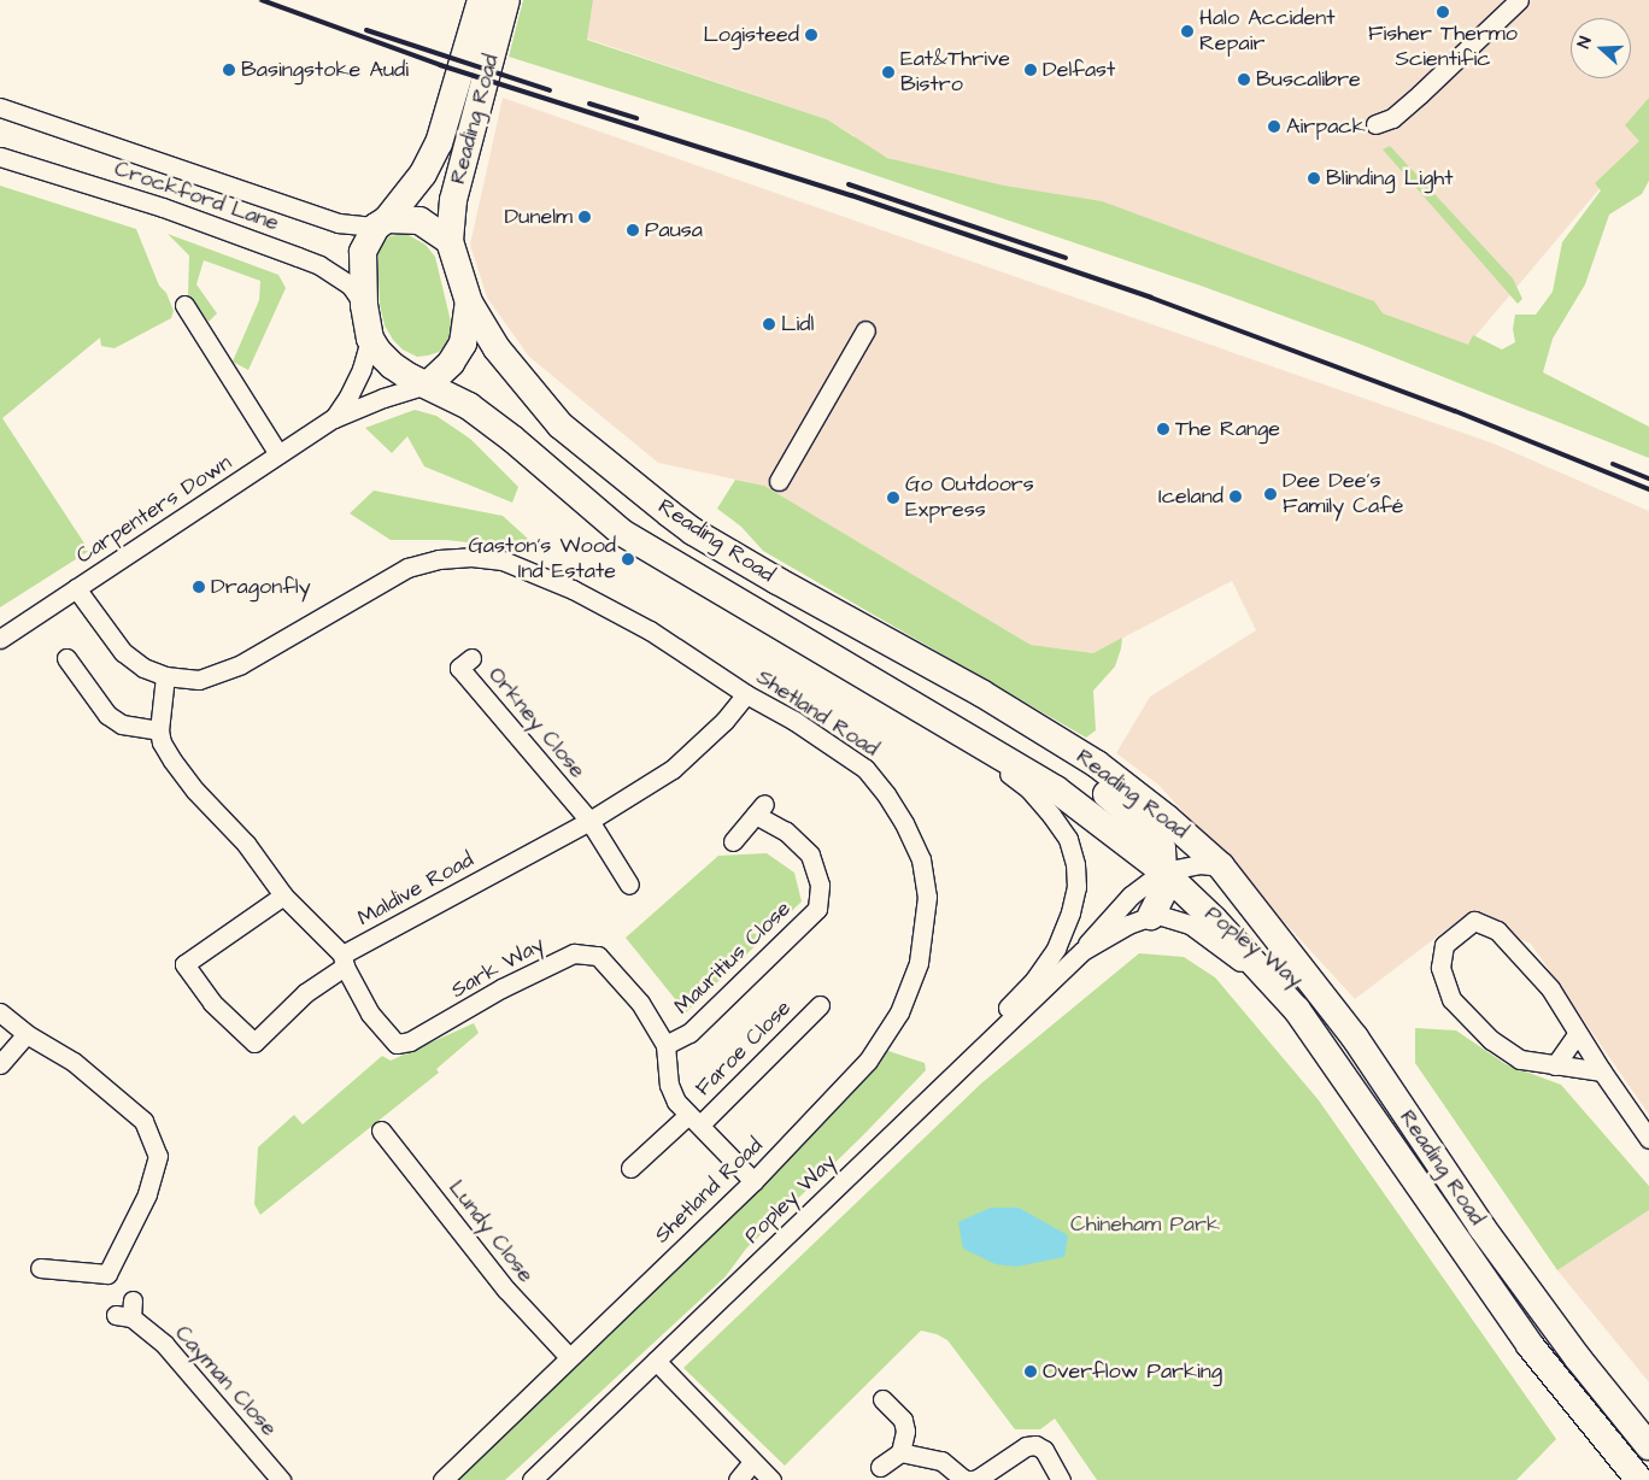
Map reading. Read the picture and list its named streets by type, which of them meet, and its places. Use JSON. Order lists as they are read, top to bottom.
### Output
{
  "streets": {
    "highway": ["Reading Road"],
    "street": [
      "Crockford Lane",
      "Carpenters Down",
      "Shetland Road",
      "Orkney Close",
      "Maldive Road",
      "Popley Way",
      "Mauritius Close",
      "Sark Way",
      "Faroe Close",
      "Lundy Close",
      "Cayman Close"
    ]
  },
  "crossings": [
    ["Reading Road", "Crockford Lane"],
    ["Reading Road", "Carpenters Down"],
    ["Reading Road", "Popley Way"],
    ["Crockford Lane", "Carpenters Down"],
    ["Carpenters Down", "Shetland Road"],
    ["Shetland Road", "Maldive Road"],
    ["Shetland Road", "Faroe Close"],
    ["Shetland Road", "Lundy Close"],
    ["Orkney Close", "Maldive Road"],
    ["Maldive Road", "Sark Way"],
    ["Mauritius Close", "Sark Way"],
    ["Sark Way", "Faroe Close"]
  ],
  "parks": ["Chineham Park"],
  "places": [
    "Fisher Thermo Scientific",
    "Halo Accident Repair",
    "Logisteed",
    "Basingstoke Audi",
    "Delfast",
    "Eat&Thrive Bistro",
    "Buscalibre",
    "Airpack",
    "Blinding Light",
    "Dunelm",
    "Pausa",
    "Lidl",
    "The Range",
    "Dee Dee's Family Café",
    "Iceland",
    "Go Outdoors Express",
    "Gaston's Wood Ind Estate",
    "Dragonfly",
    "Overflow Parking"
  ],
  "north": "left"
}
